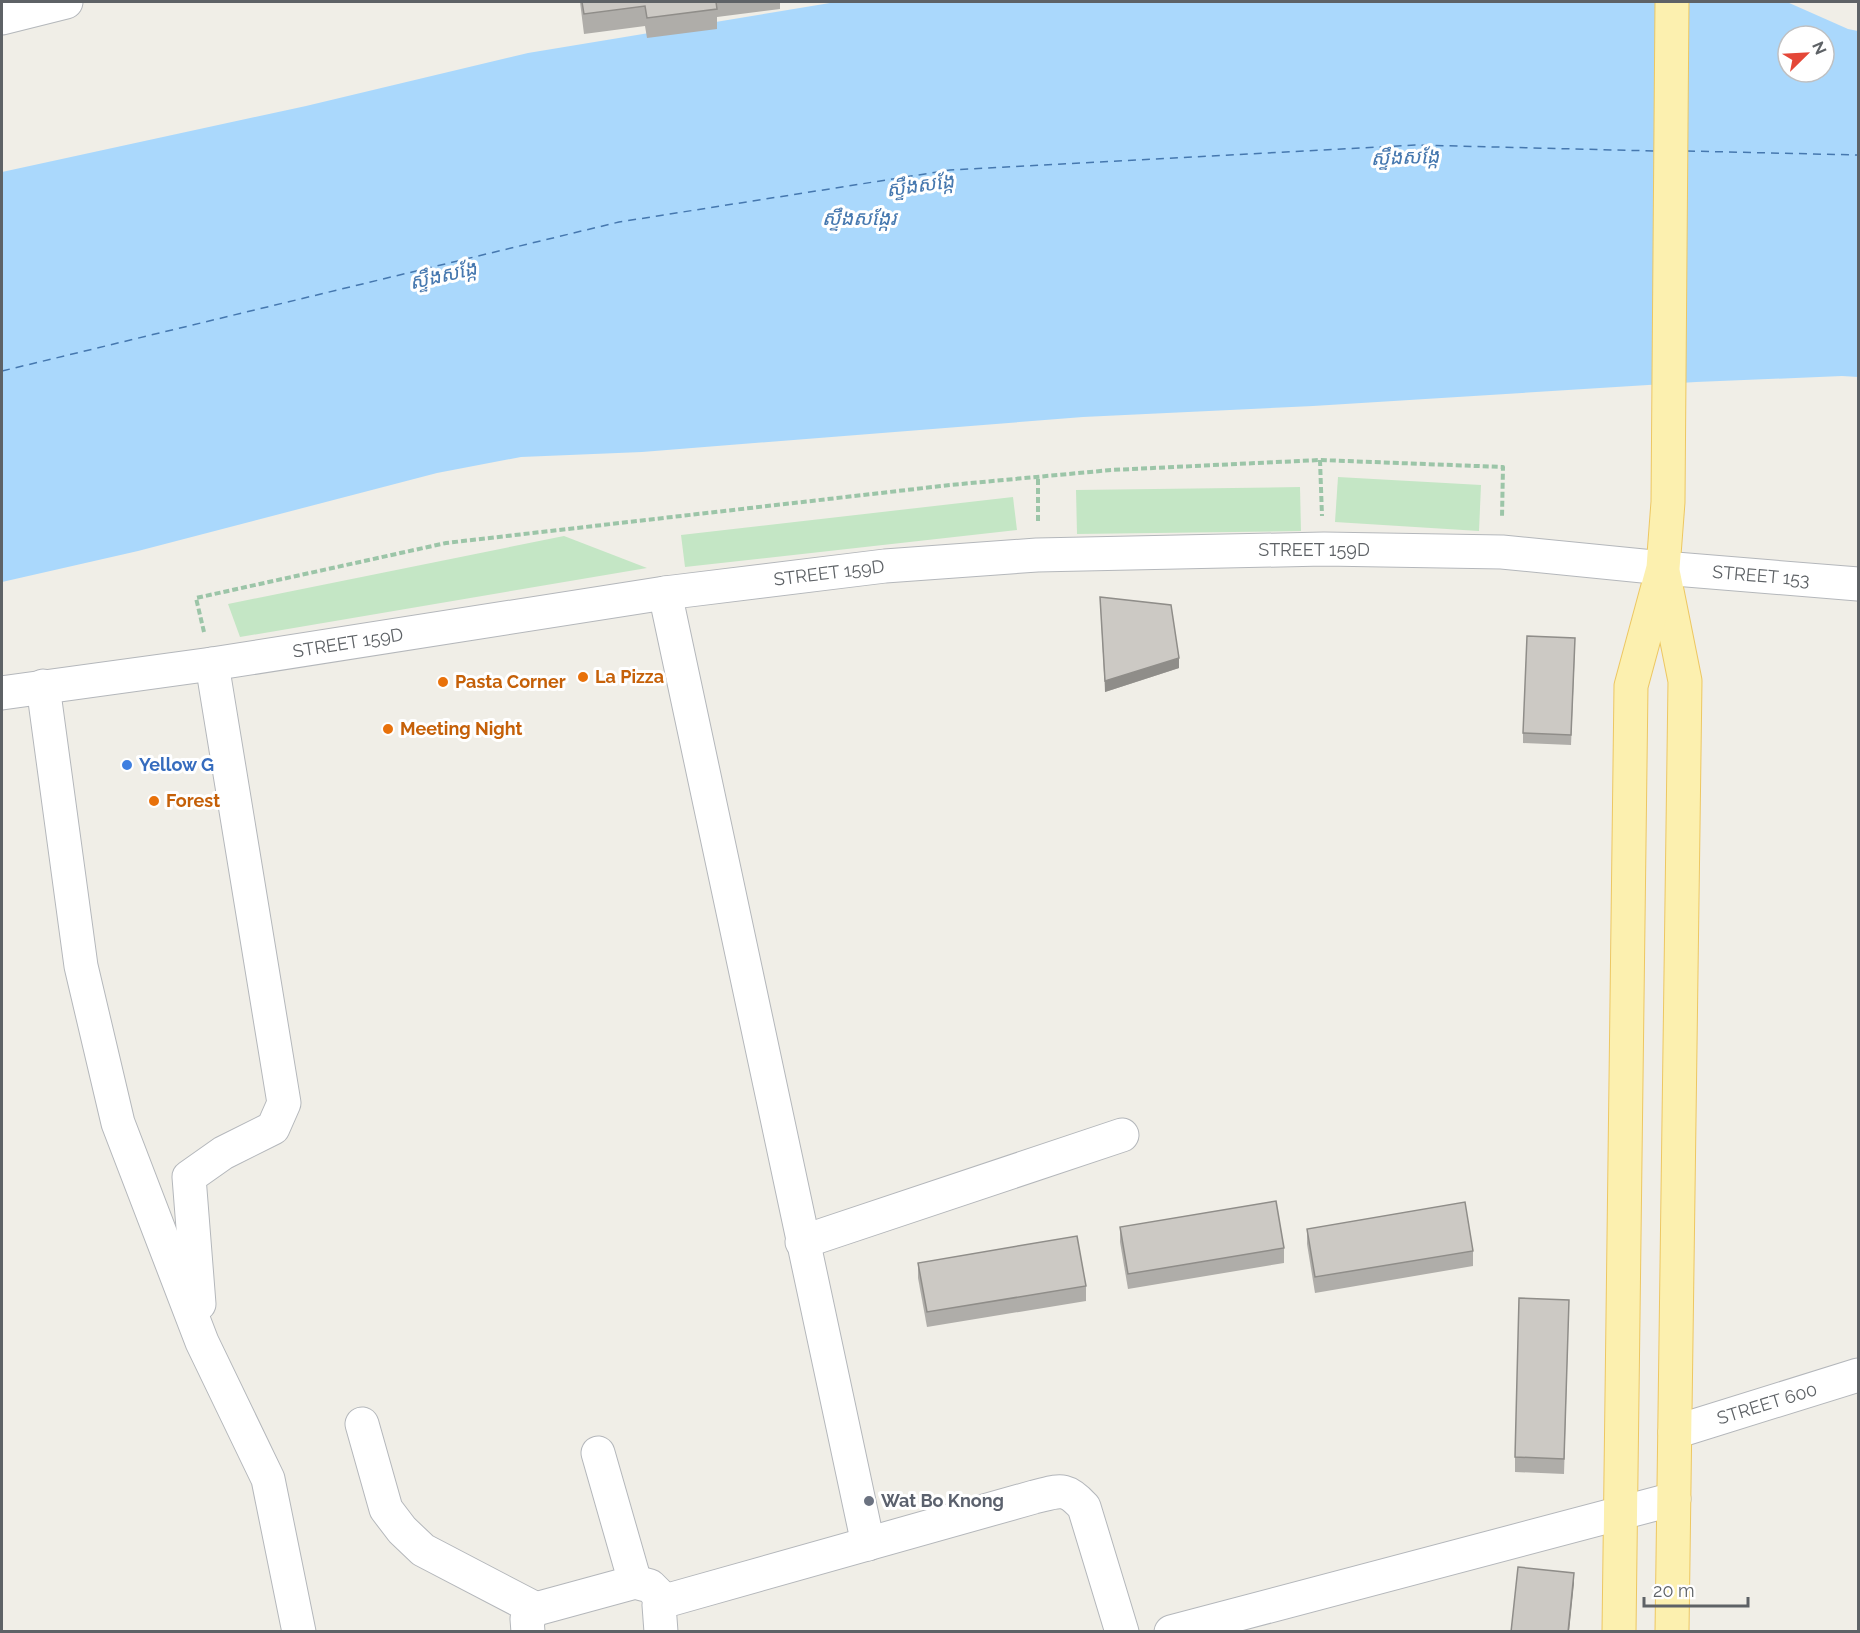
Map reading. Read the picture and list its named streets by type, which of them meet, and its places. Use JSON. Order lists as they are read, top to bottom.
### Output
{
  "streets": {
    "street": ["STREET 159D", "STREET 153", "STREET 600"]
  },
  "crossings": [
    ["STREET 159D", "STREET 153"]
  ],
  "water": ["ស្ទឹងសង្កែ", "ស្ទឹងសង្កែរ"],
  "places": [
    "La Pizza",
    "Pasta Corner",
    "Meeting Night",
    "Yellow G",
    "Forest",
    "Wat Bo Knong"
  ],
  "scale_bar": "20 m",
  "north": "top right"
}
